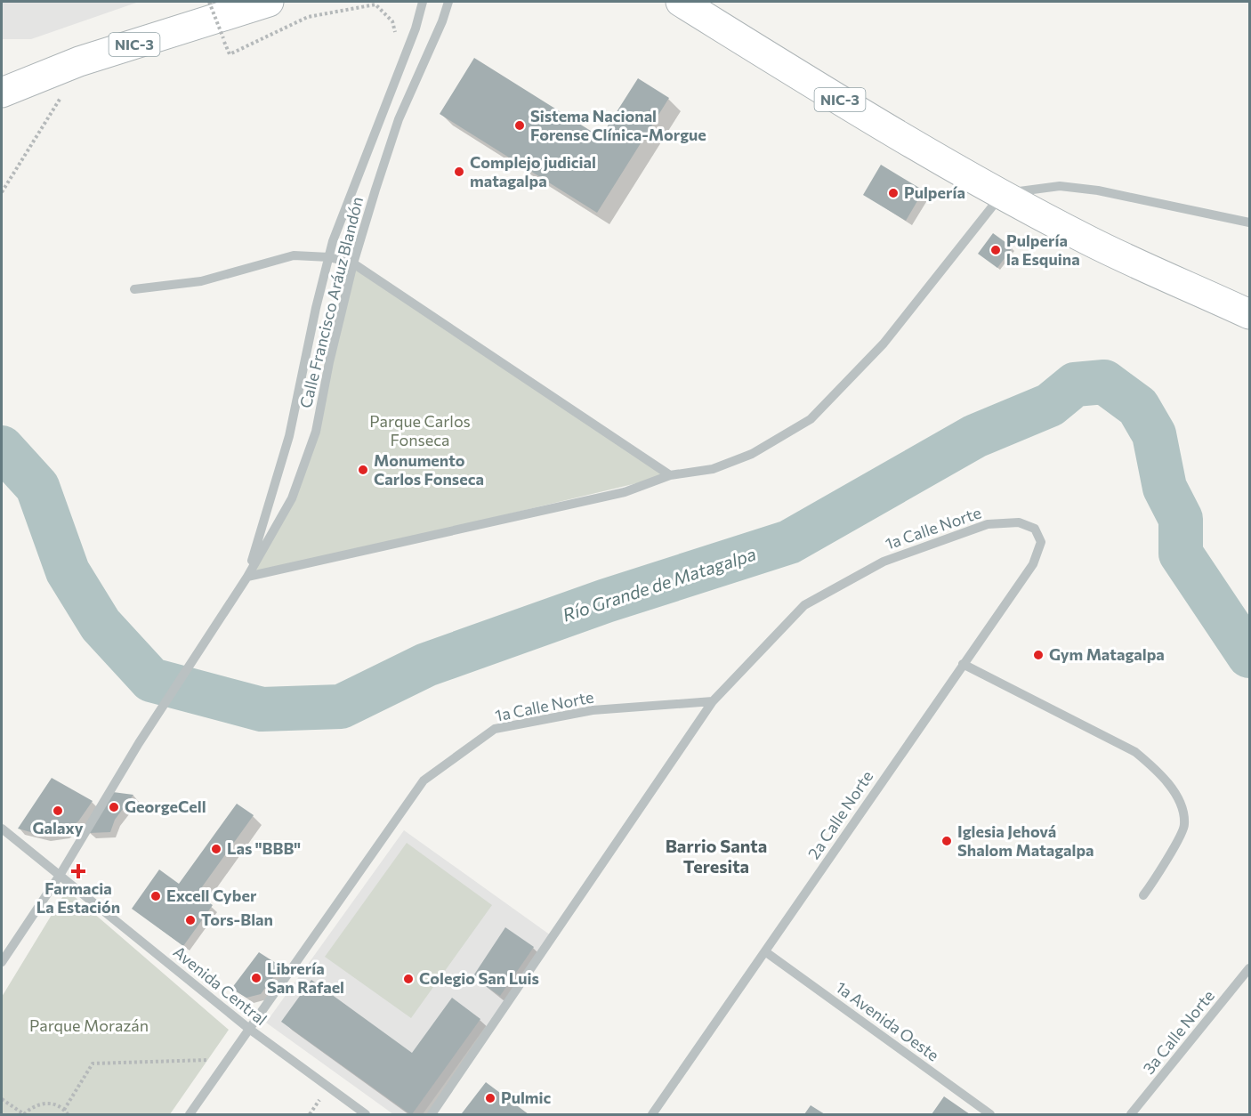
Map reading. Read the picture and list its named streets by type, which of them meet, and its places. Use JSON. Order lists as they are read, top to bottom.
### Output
{
  "streets": {
    "main road": ["NIC-3"],
    "street": [
      "Calle Francisco Aráuz Blandón",
      "1a Calle Norte",
      "2a Calle Norte",
      "Avenida Central",
      "1a Avenida Oeste",
      "3a Calle Norte"
    ]
  },
  "crossings": [
    ["Calle Francisco Aráuz Blandón", "Avenida Central"],
    ["1a Calle Norte", "2a Calle Norte"],
    ["1a Calle Norte", "Avenida Central"],
    ["2a Calle Norte", "1a Avenida Oeste"]
  ],
  "districts": ["Barrio Santa Teresita"],
  "water": ["Río Grande de Matagalpa"],
  "parks": ["Parque Carlos Fonseca", "Parque Morazán"],
  "places": {
    "other": [
      "Sistema Nacional Forense Clínica-Morgue",
      "Complejo judicial matagalpa",
      "Pulpería",
      "Pulpería la Esquina",
      "Monumento Carlos Fonseca",
      "Gym Matagalpa",
      "GeorgeCell",
      "Galaxy",
      "Iglesia Jehová Shalom Matagalpa",
      "Las \"BBB\"",
      "Excell Cyber",
      "Tors-Blan",
      "Librería San Rafael",
      "Colegio San Luis",
      "Pulmic"
    ],
    "health": ["Farmacia La Estación"]
  }
}
